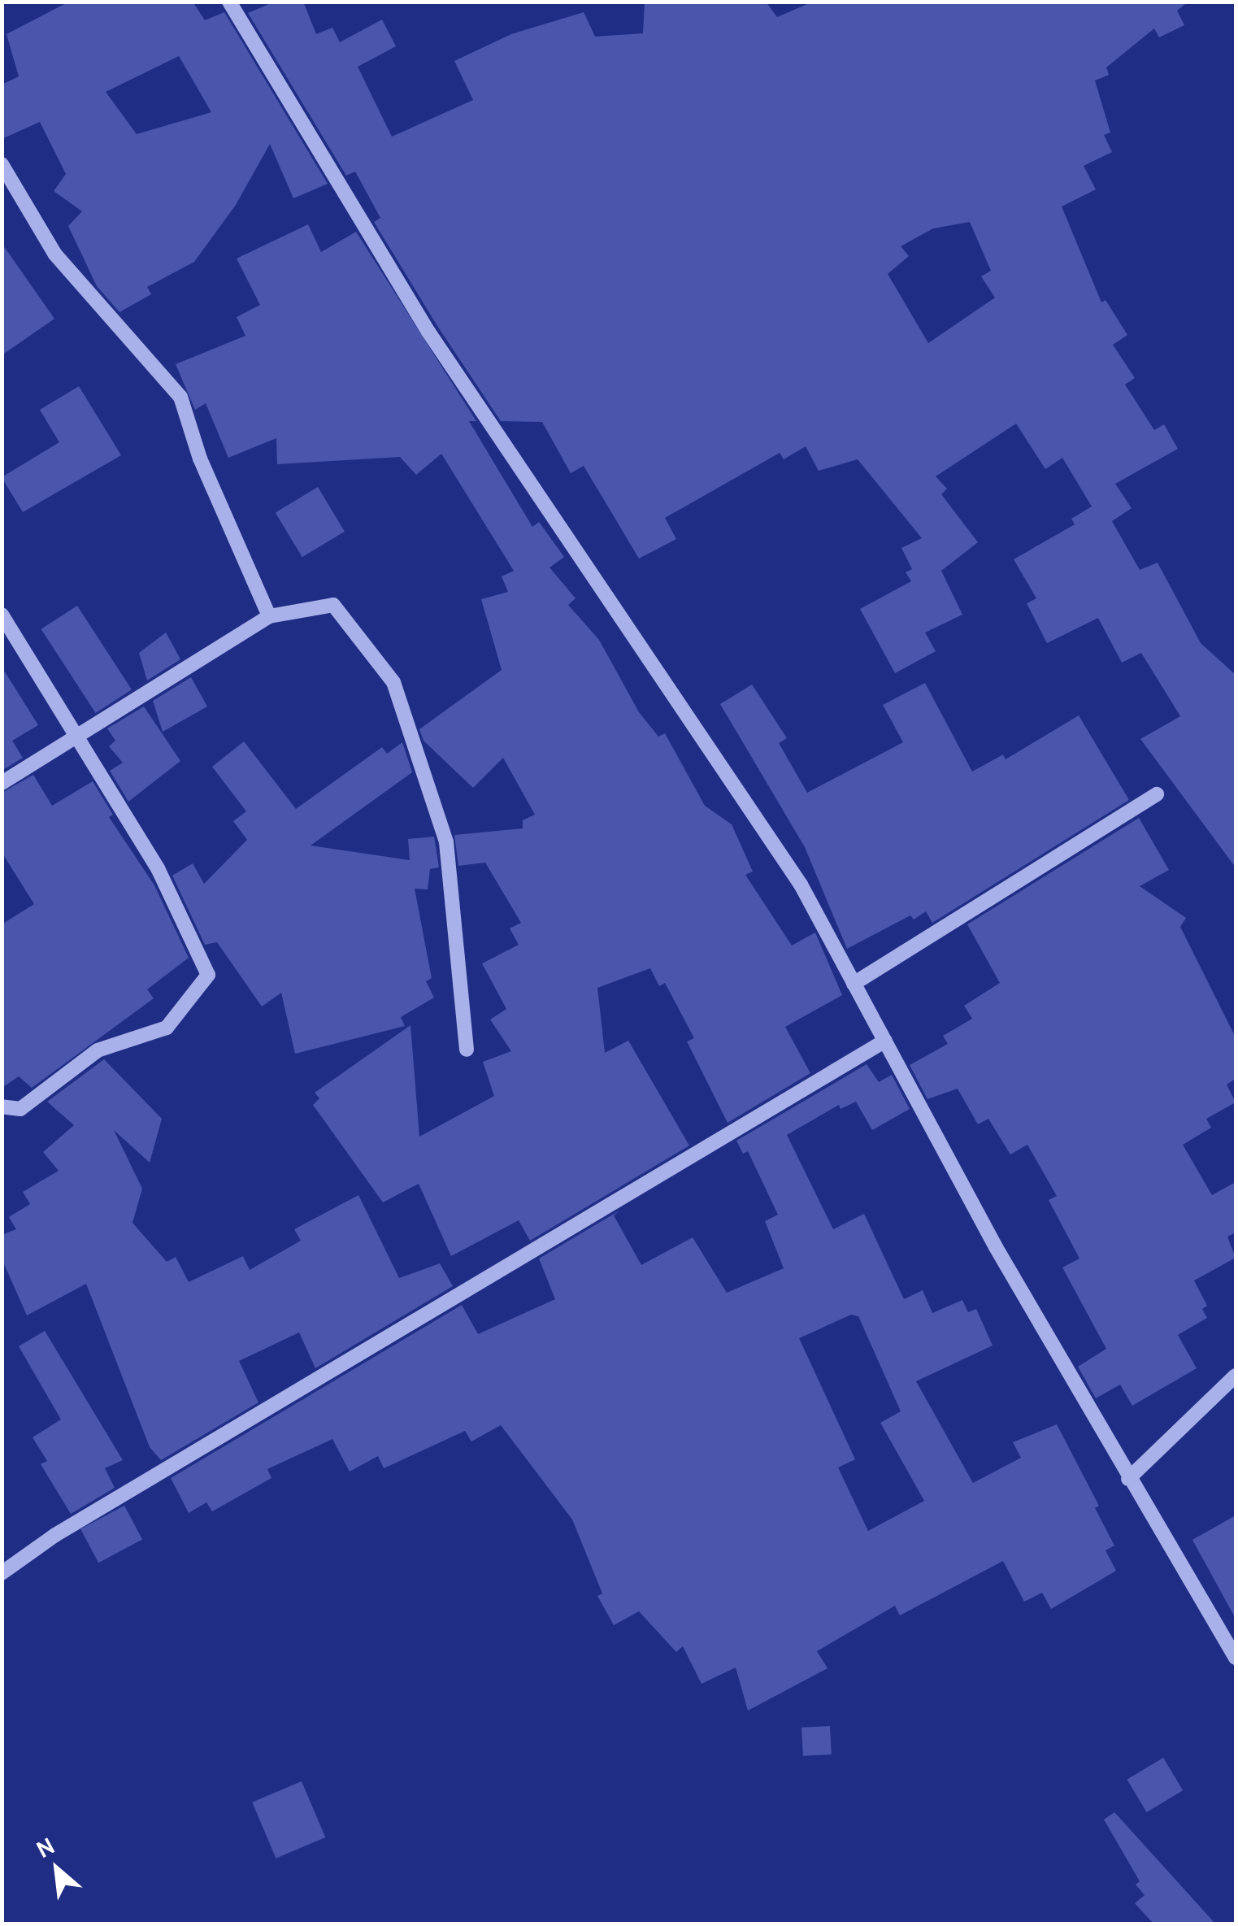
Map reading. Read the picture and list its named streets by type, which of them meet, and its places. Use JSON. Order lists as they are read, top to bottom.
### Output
{
  "north": "top left"
}
